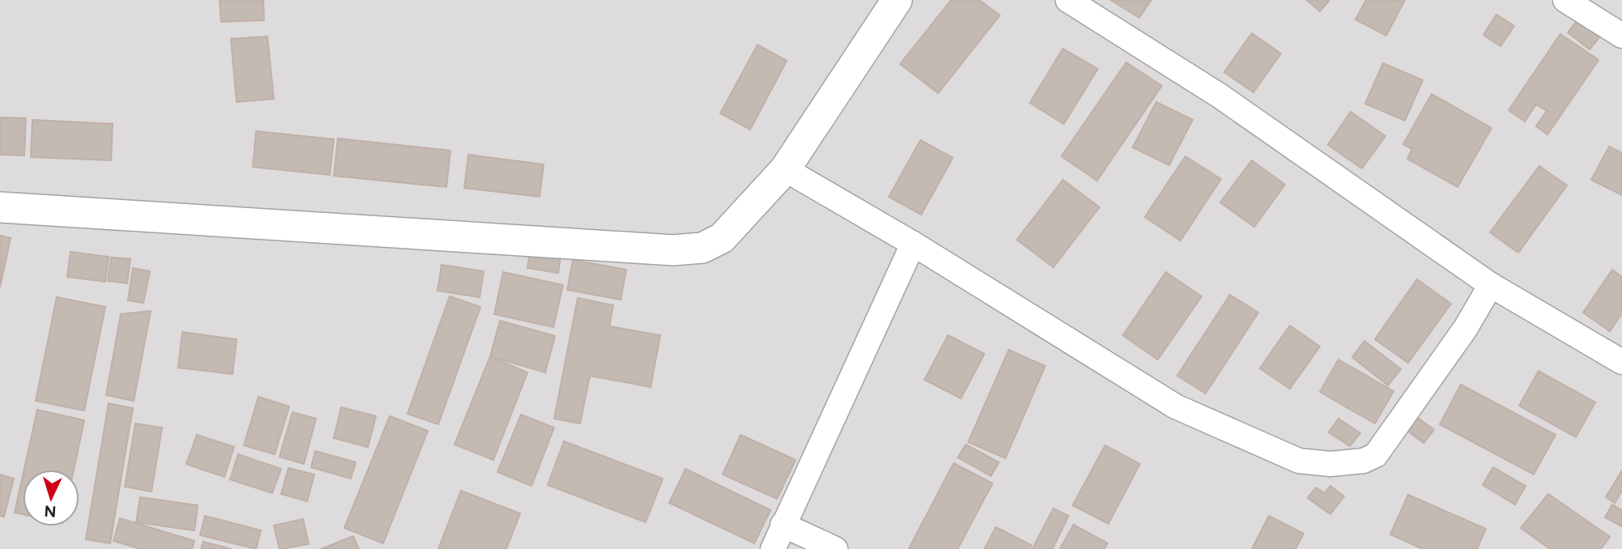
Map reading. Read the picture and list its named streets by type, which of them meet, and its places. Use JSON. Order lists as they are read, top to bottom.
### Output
{
  "north": "bottom"
}
